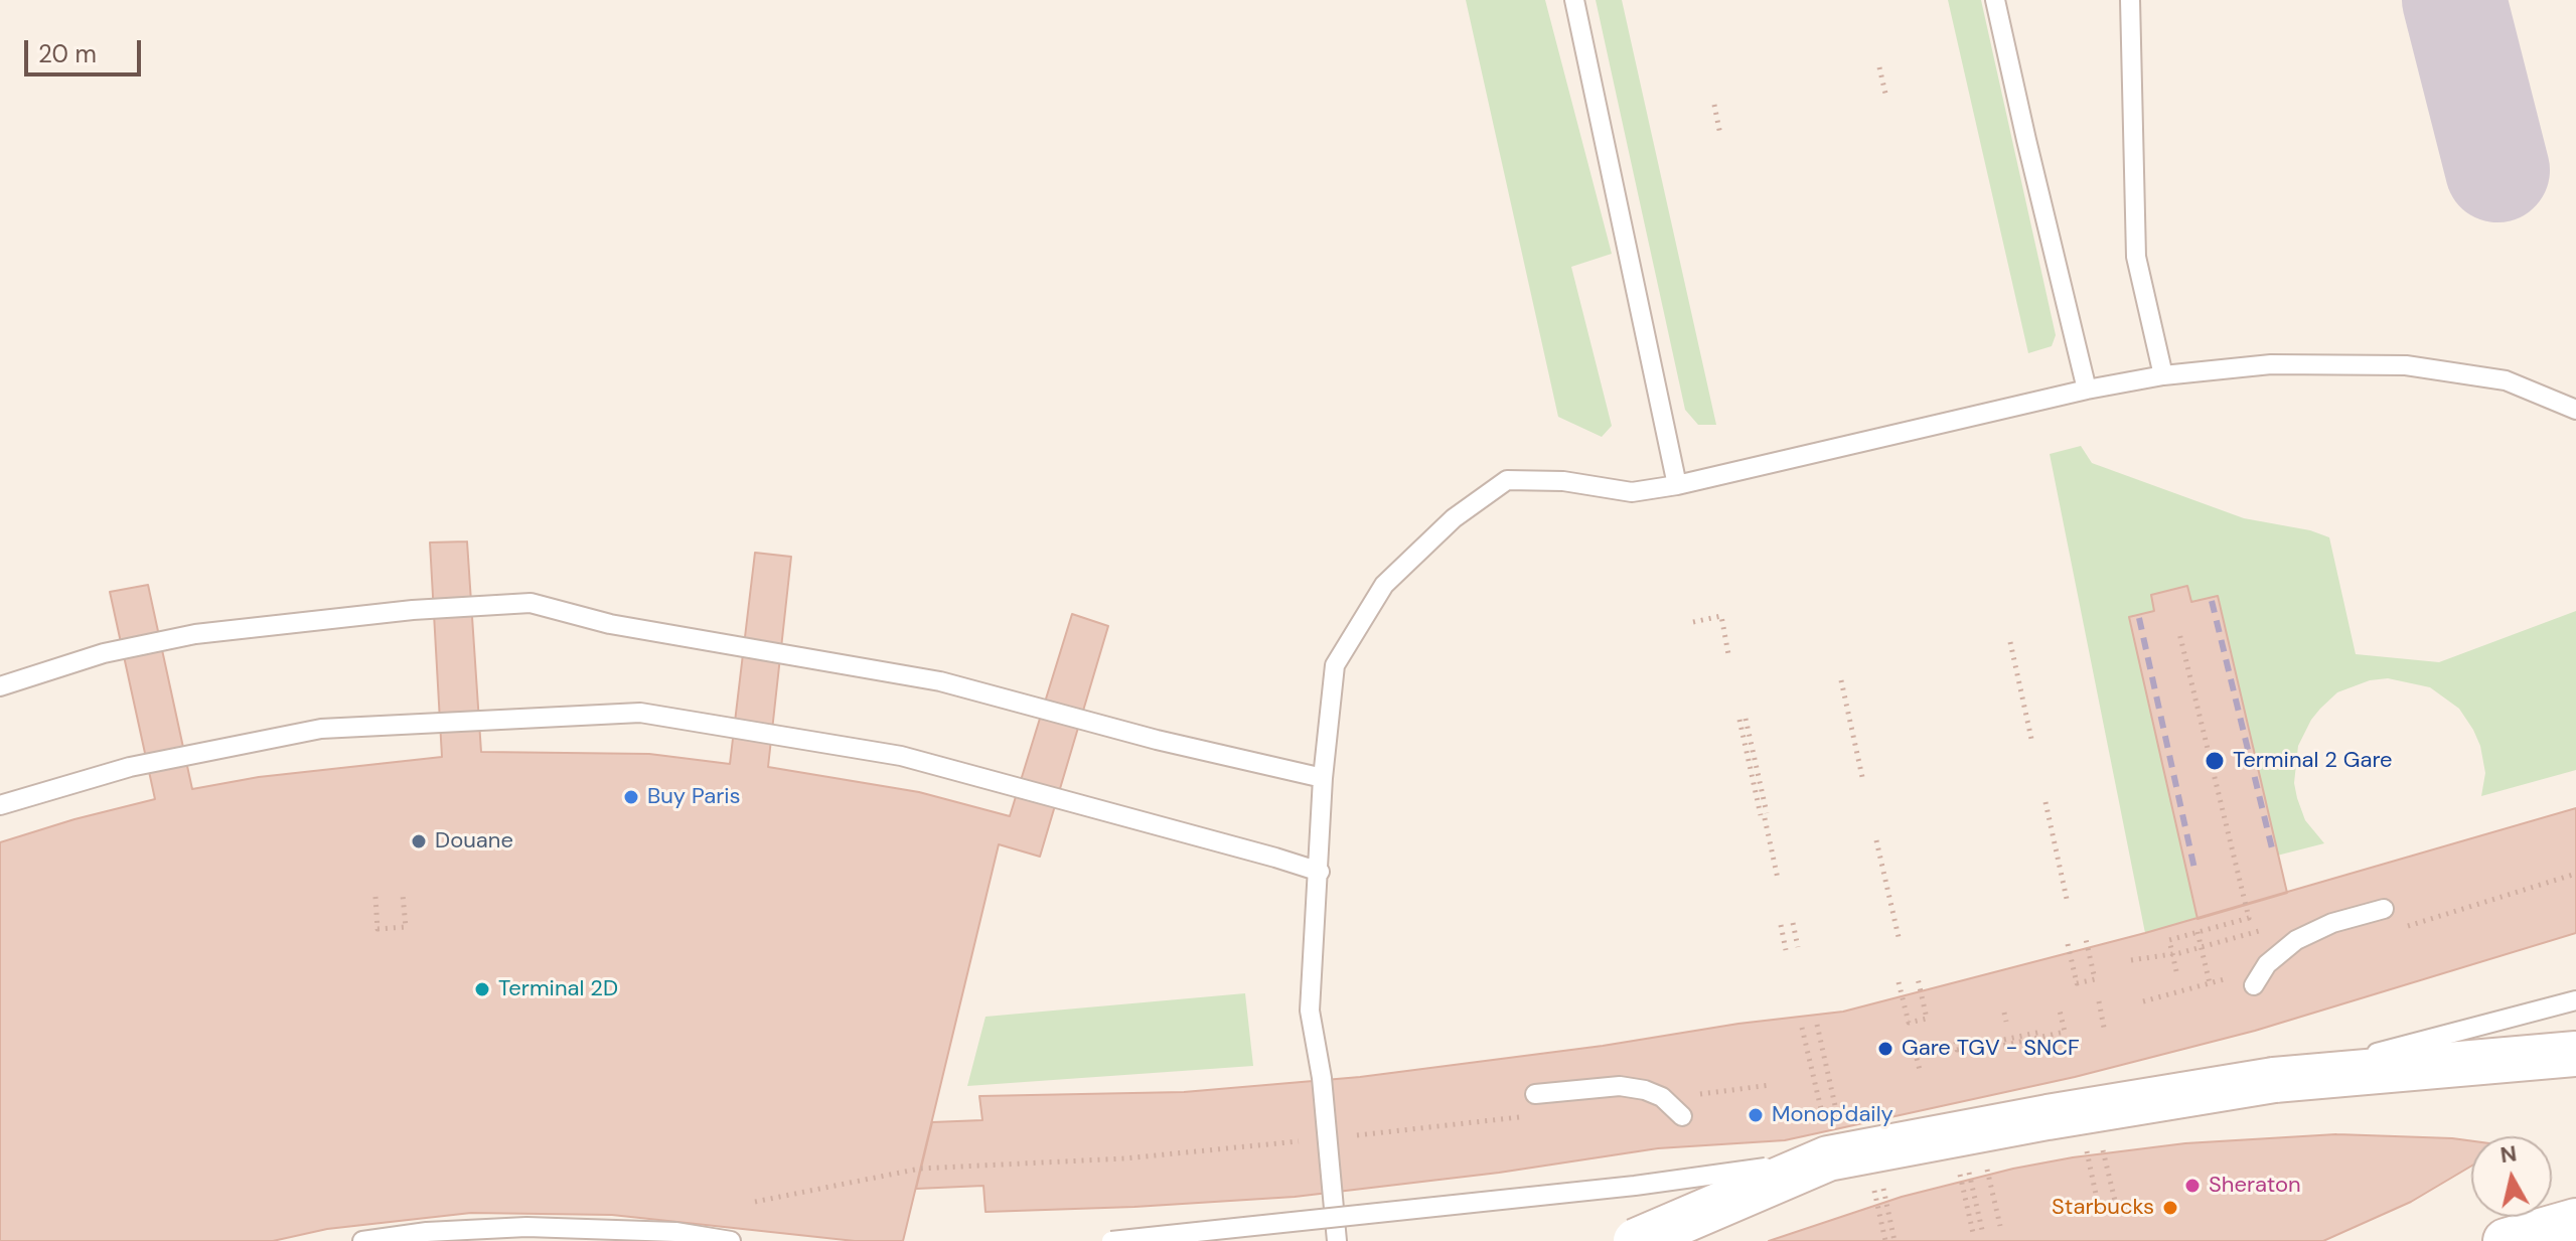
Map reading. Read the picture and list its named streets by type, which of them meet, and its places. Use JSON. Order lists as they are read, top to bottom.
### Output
{
  "places": [
    "Terminal 2 Gare",
    "Buy Paris",
    "Douane",
    "Terminal 2D",
    "Gare TGV - SNCF",
    "Monop'daily",
    "Sheraton",
    "Starbucks"
  ],
  "scale_bar": "20 m",
  "north": "top"
}
